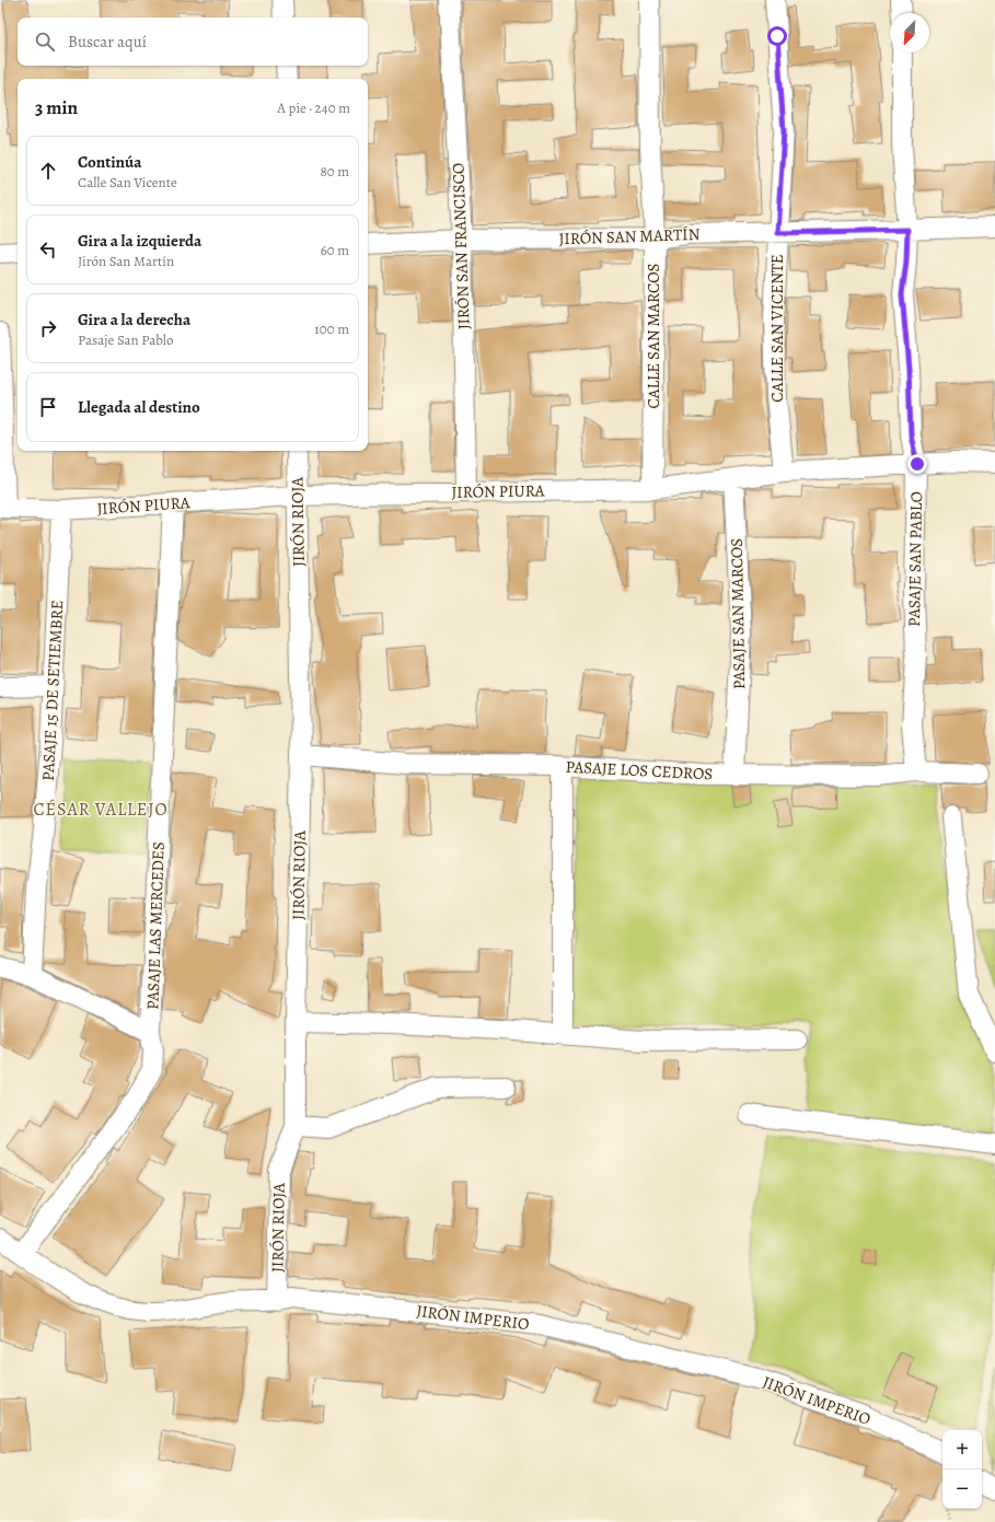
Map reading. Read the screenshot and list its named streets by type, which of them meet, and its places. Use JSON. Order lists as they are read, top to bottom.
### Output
{
  "streets": {
    "street": [
      "JIRÓN SAN MARTÍN",
      "JIRÓN SAN FRANCISCO",
      "CALLE SAN VICENTE",
      "CALLE SAN MARCOS",
      "JIRÓN PIURA",
      "JIRÓN RIOJA",
      "PASAJE SAN PABLO",
      "PASAJE SAN MARCOS",
      "PASAJE 15 DE SETIEMBRE",
      "PASAJE LOS CEDROS",
      "PASAJE LAS MERCEDES",
      "JIRÓN IMPERIO"
    ]
  },
  "crossings": [
    ["JIRÓN SAN MARTÍN", "JIRÓN SAN FRANCISCO"],
    ["JIRÓN SAN MARTÍN", "CALLE SAN VICENTE"],
    ["JIRÓN SAN MARTÍN", "CALLE SAN MARCOS"],
    ["JIRÓN SAN MARTÍN", "PASAJE SAN PABLO"],
    ["JIRÓN SAN FRANCISCO", "JIRÓN PIURA"],
    ["CALLE SAN VICENTE", "JIRÓN PIURA"],
    ["CALLE SAN MARCOS", "JIRÓN PIURA"],
    ["JIRÓN PIURA", "JIRÓN RIOJA"],
    ["JIRÓN PIURA", "PASAJE SAN PABLO"],
    ["JIRÓN PIURA", "PASAJE SAN MARCOS"],
    ["JIRÓN PIURA", "PASAJE 15 DE SETIEMBRE"],
    ["JIRÓN PIURA", "PASAJE LAS MERCEDES"],
    ["JIRÓN RIOJA", "PASAJE LOS CEDROS"],
    ["JIRÓN RIOJA", "JIRÓN IMPERIO"],
    ["PASAJE SAN PABLO", "PASAJE LOS CEDROS"],
    ["PASAJE SAN MARCOS", "PASAJE LOS CEDROS"],
    ["PASAJE LAS MERCEDES", "JIRÓN IMPERIO"]
  ],
  "districts": ["CÉSAR VALLEJO"],
  "north": "bottom left",
  "page": {
    "search": "Buscar aquí",
    "heading": ["3 min", "A pie · 240 m"],
    "list": [
      ["Continúa", "Calle San Vicente", "80 m"],
      ["Gira a la izquierda", "Jirón San Martín", "60 m"],
      ["Gira a la derecha", "Pasaje San Pablo", "100 m"],
      "Llegada al destino"
    ],
    "map_buttons": ["+", "−"]
  }
}
